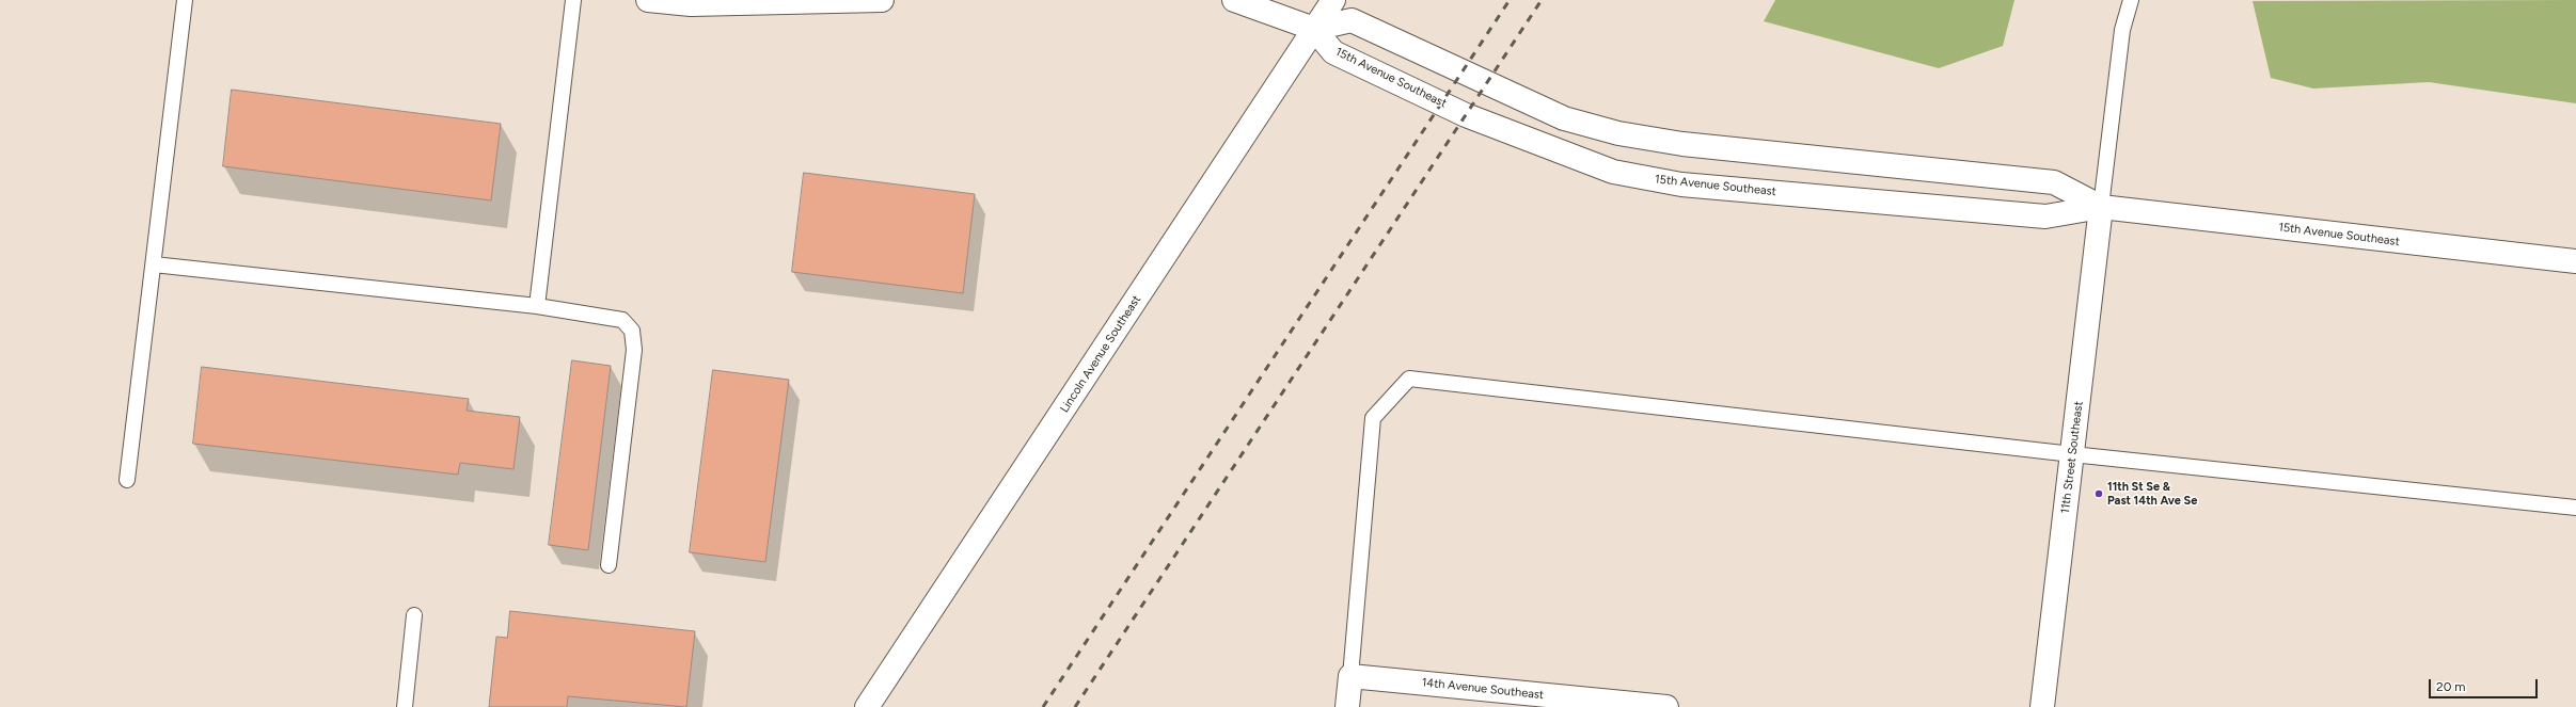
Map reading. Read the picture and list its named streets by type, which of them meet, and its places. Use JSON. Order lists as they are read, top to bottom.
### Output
{
  "streets": {
    "street": [
      "15th Avenue Southeast",
      "Lincoln Avenue Southeast",
      "11th Street Southeast",
      "14th Avenue Southeast"
    ]
  },
  "crossings": [
    ["15th Avenue Southeast", "Lincoln Avenue Southeast"],
    ["15th Avenue Southeast", "11th Street Southeast"]
  ],
  "places": ["11th St Se & Past 14th Ave Se"],
  "scale_bar": "20 m"
}
